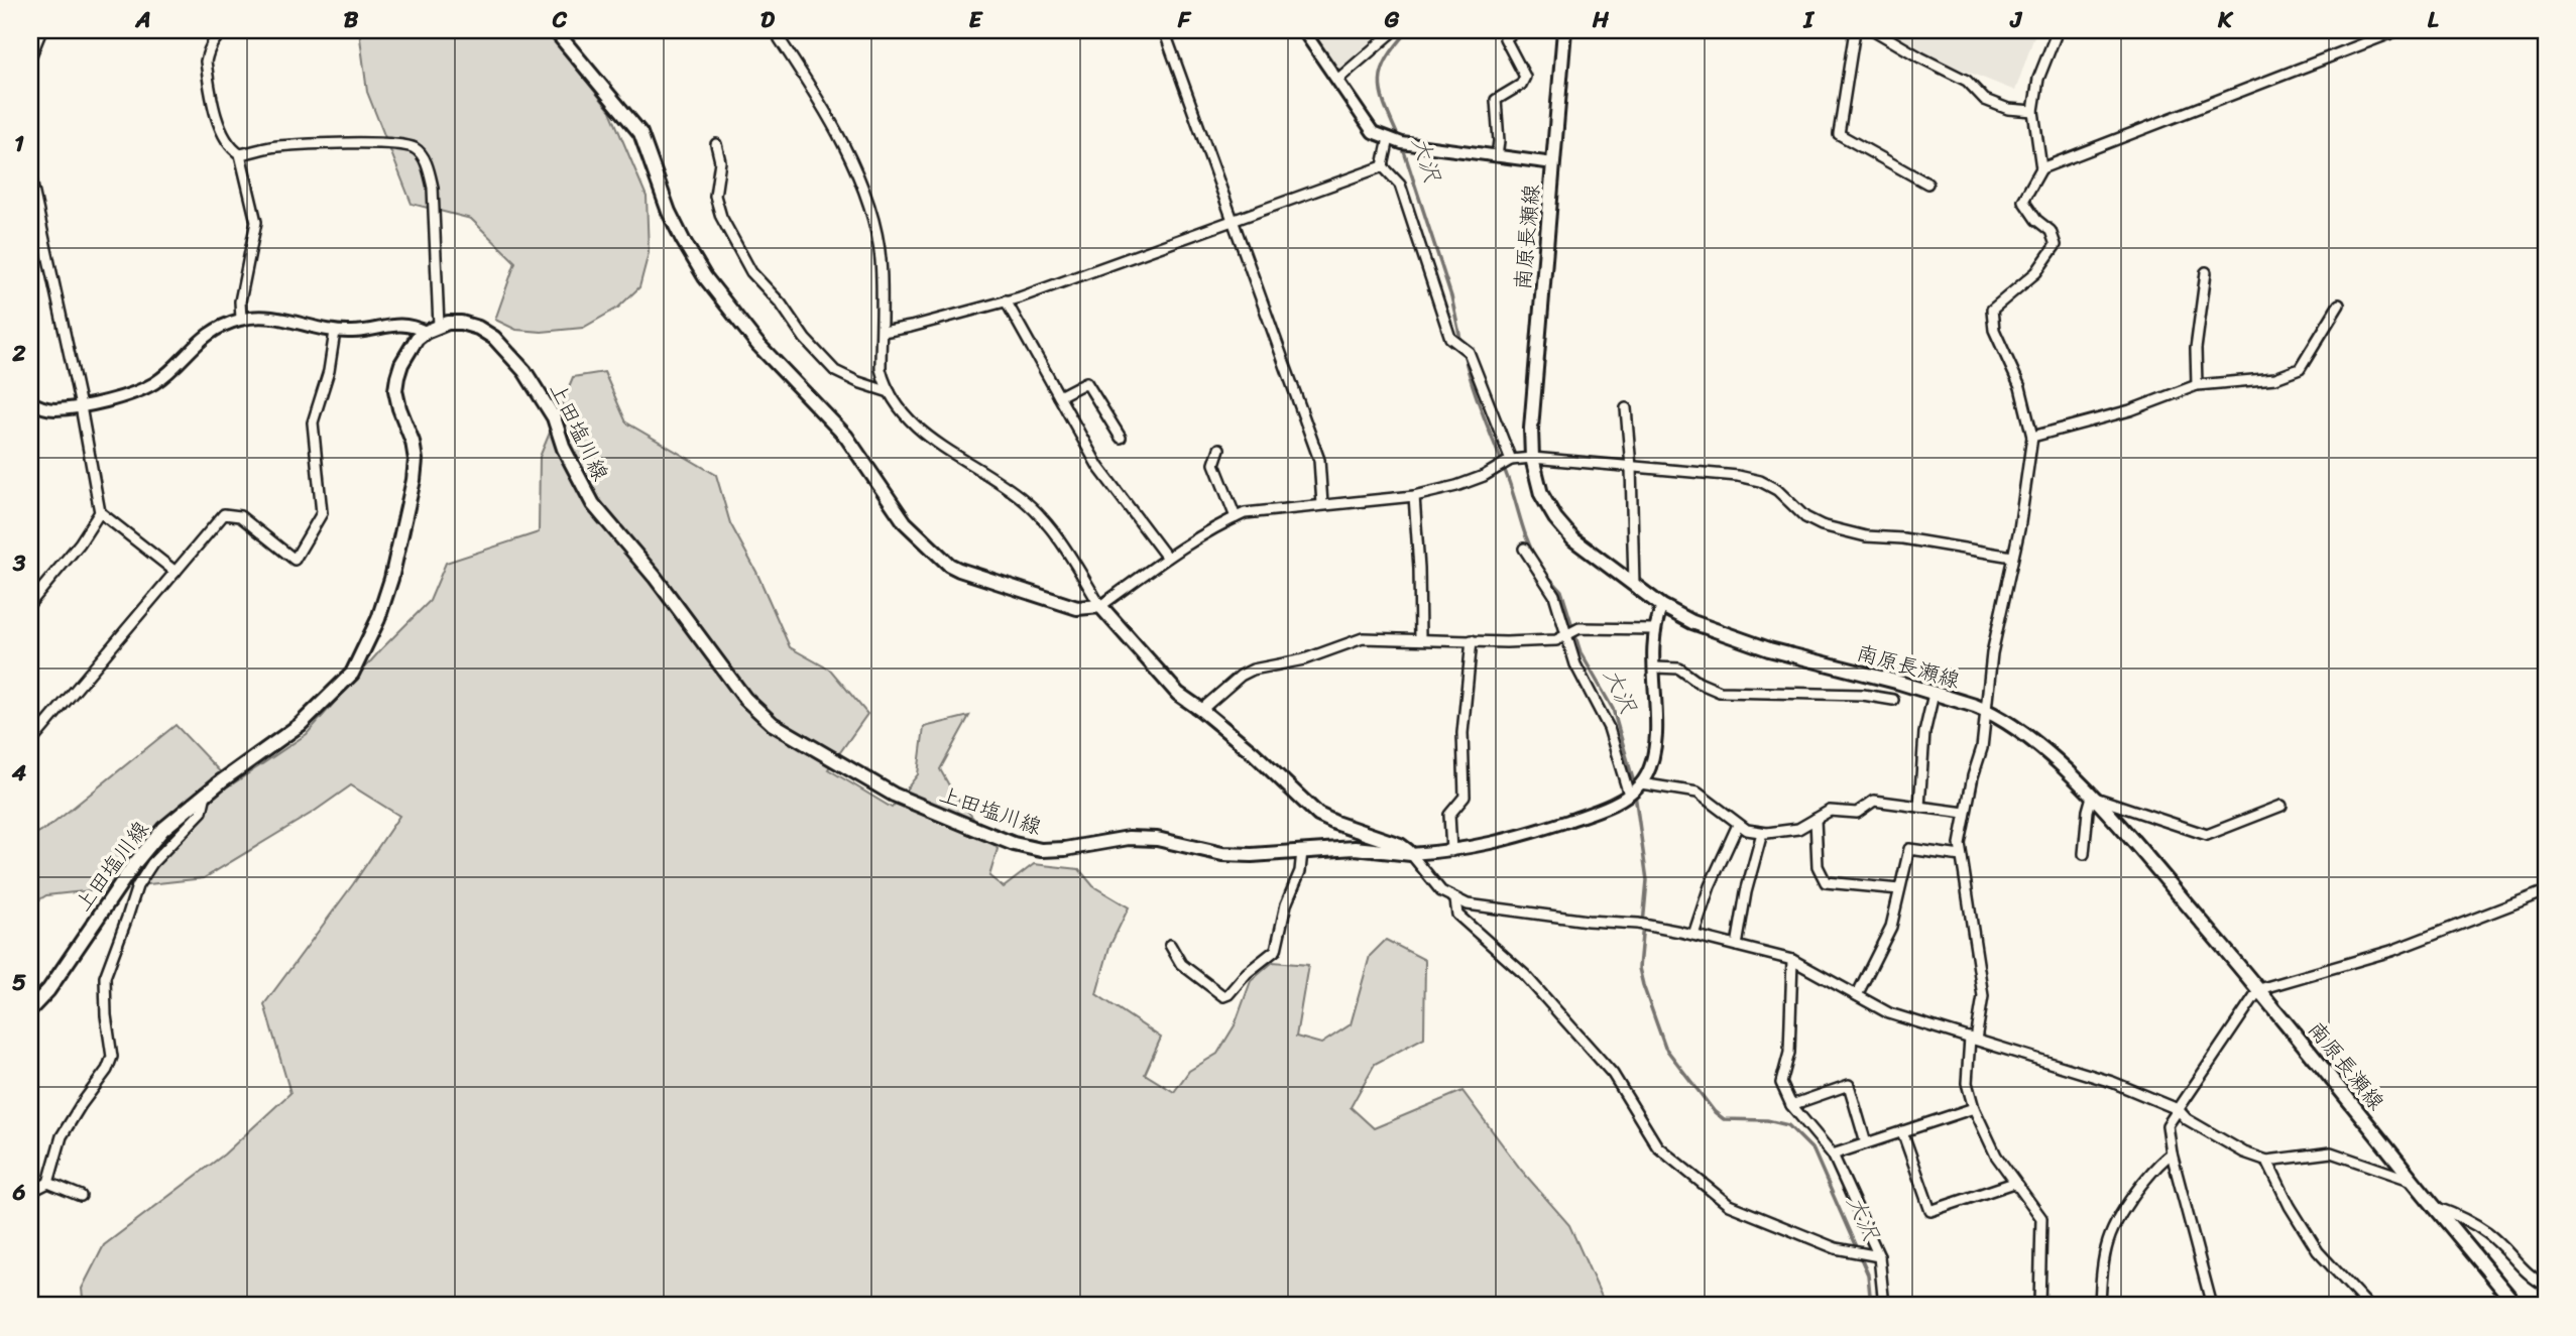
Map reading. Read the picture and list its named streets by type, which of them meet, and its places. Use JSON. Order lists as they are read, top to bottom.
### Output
{
  "streets": {
    "main road": ["南原長瀬線", "上田塩川線"]
  },
  "water": ["大沢"],
  "grid": {
    "columns": [
      "A",
      "B",
      "C",
      "D",
      "E",
      "F",
      "G",
      "H",
      "I",
      "J",
      "K",
      "L"
    ],
    "rows": [
      "1",
      "2",
      "3",
      "4",
      "5",
      "6"
    ]
  }
}
